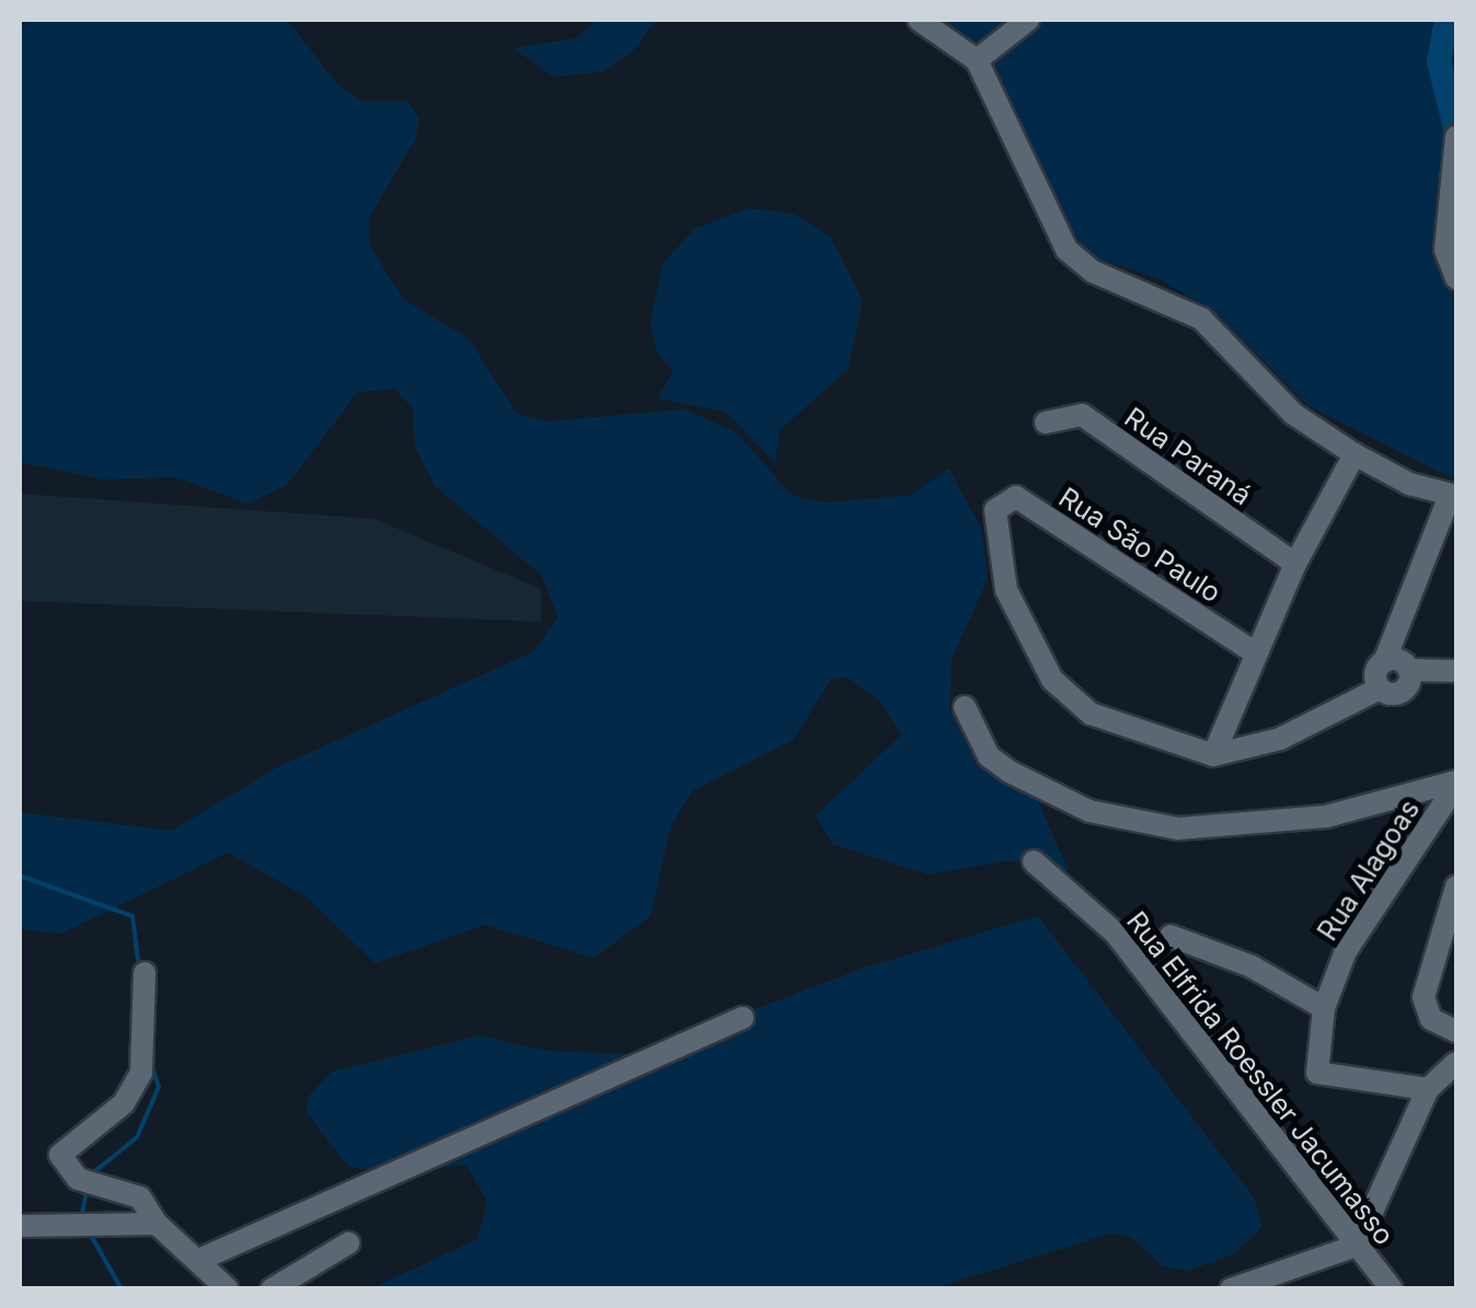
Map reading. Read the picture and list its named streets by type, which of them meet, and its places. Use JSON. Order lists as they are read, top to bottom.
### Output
{
  "streets": {
    "street": [
      "Rua Paraná",
      "Rua São Paulo",
      "Rua Alagoas",
      "Rua Elfrida Roessler Jacumasso"
    ]
  }
}
